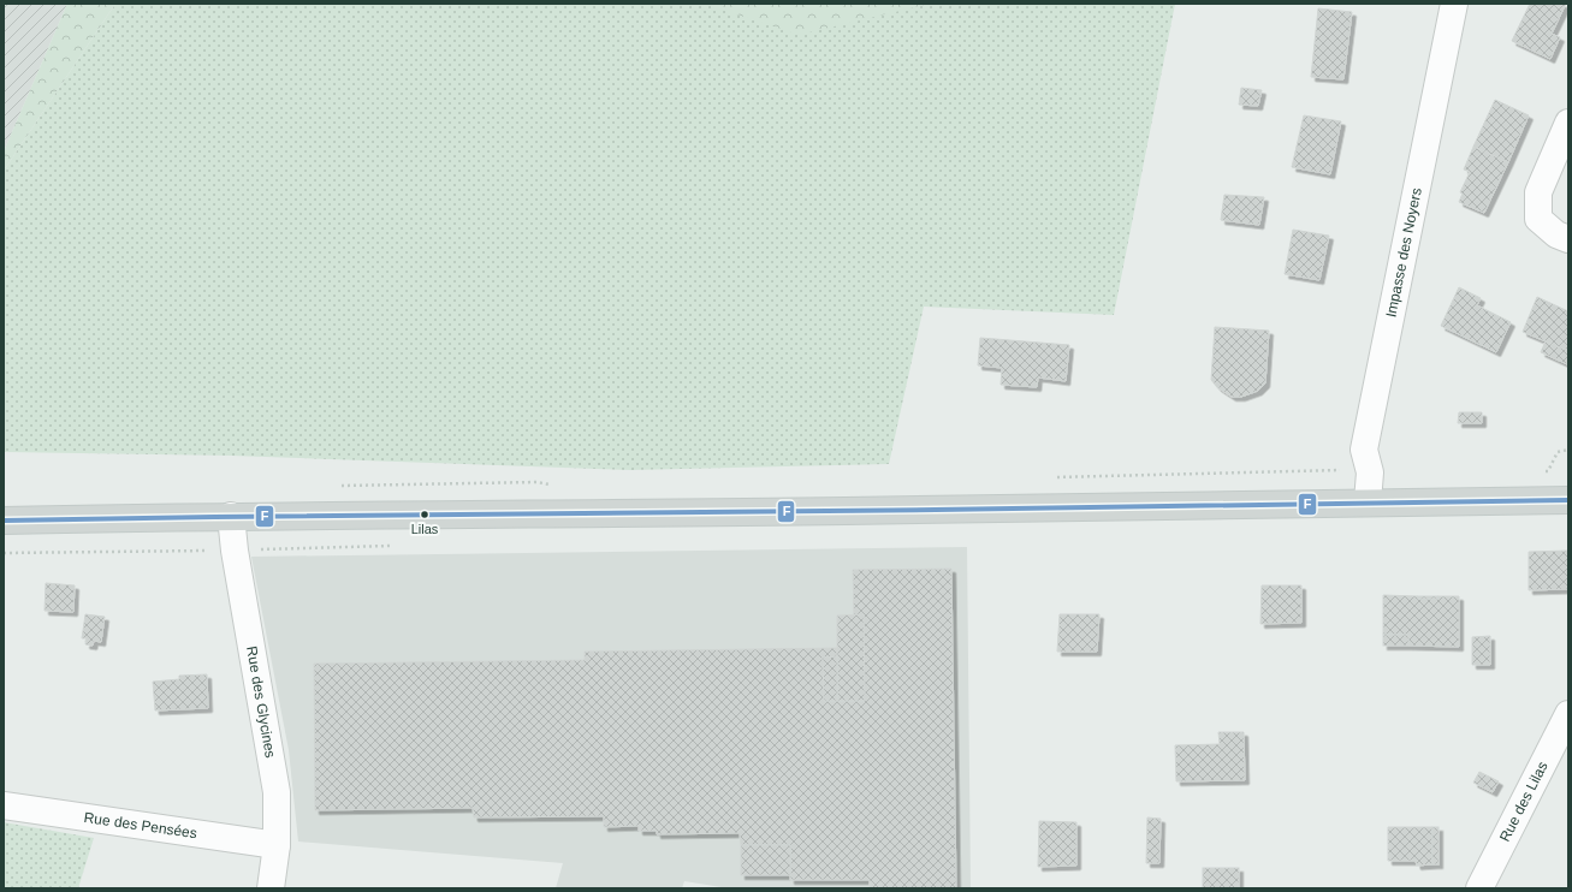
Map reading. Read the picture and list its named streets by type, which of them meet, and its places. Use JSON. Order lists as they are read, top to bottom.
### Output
{
  "streets": {
    "street": [
      "Impasse des Noyers",
      "Rue des Glycines",
      "Rue des Lilas",
      "Rue des Pensées"
    ]
  },
  "crossings": [
    ["Rue des Glycines", "Rue des Pensées"]
  ],
  "places": ["Lilas"],
  "lines": ["transit line F"]
}
